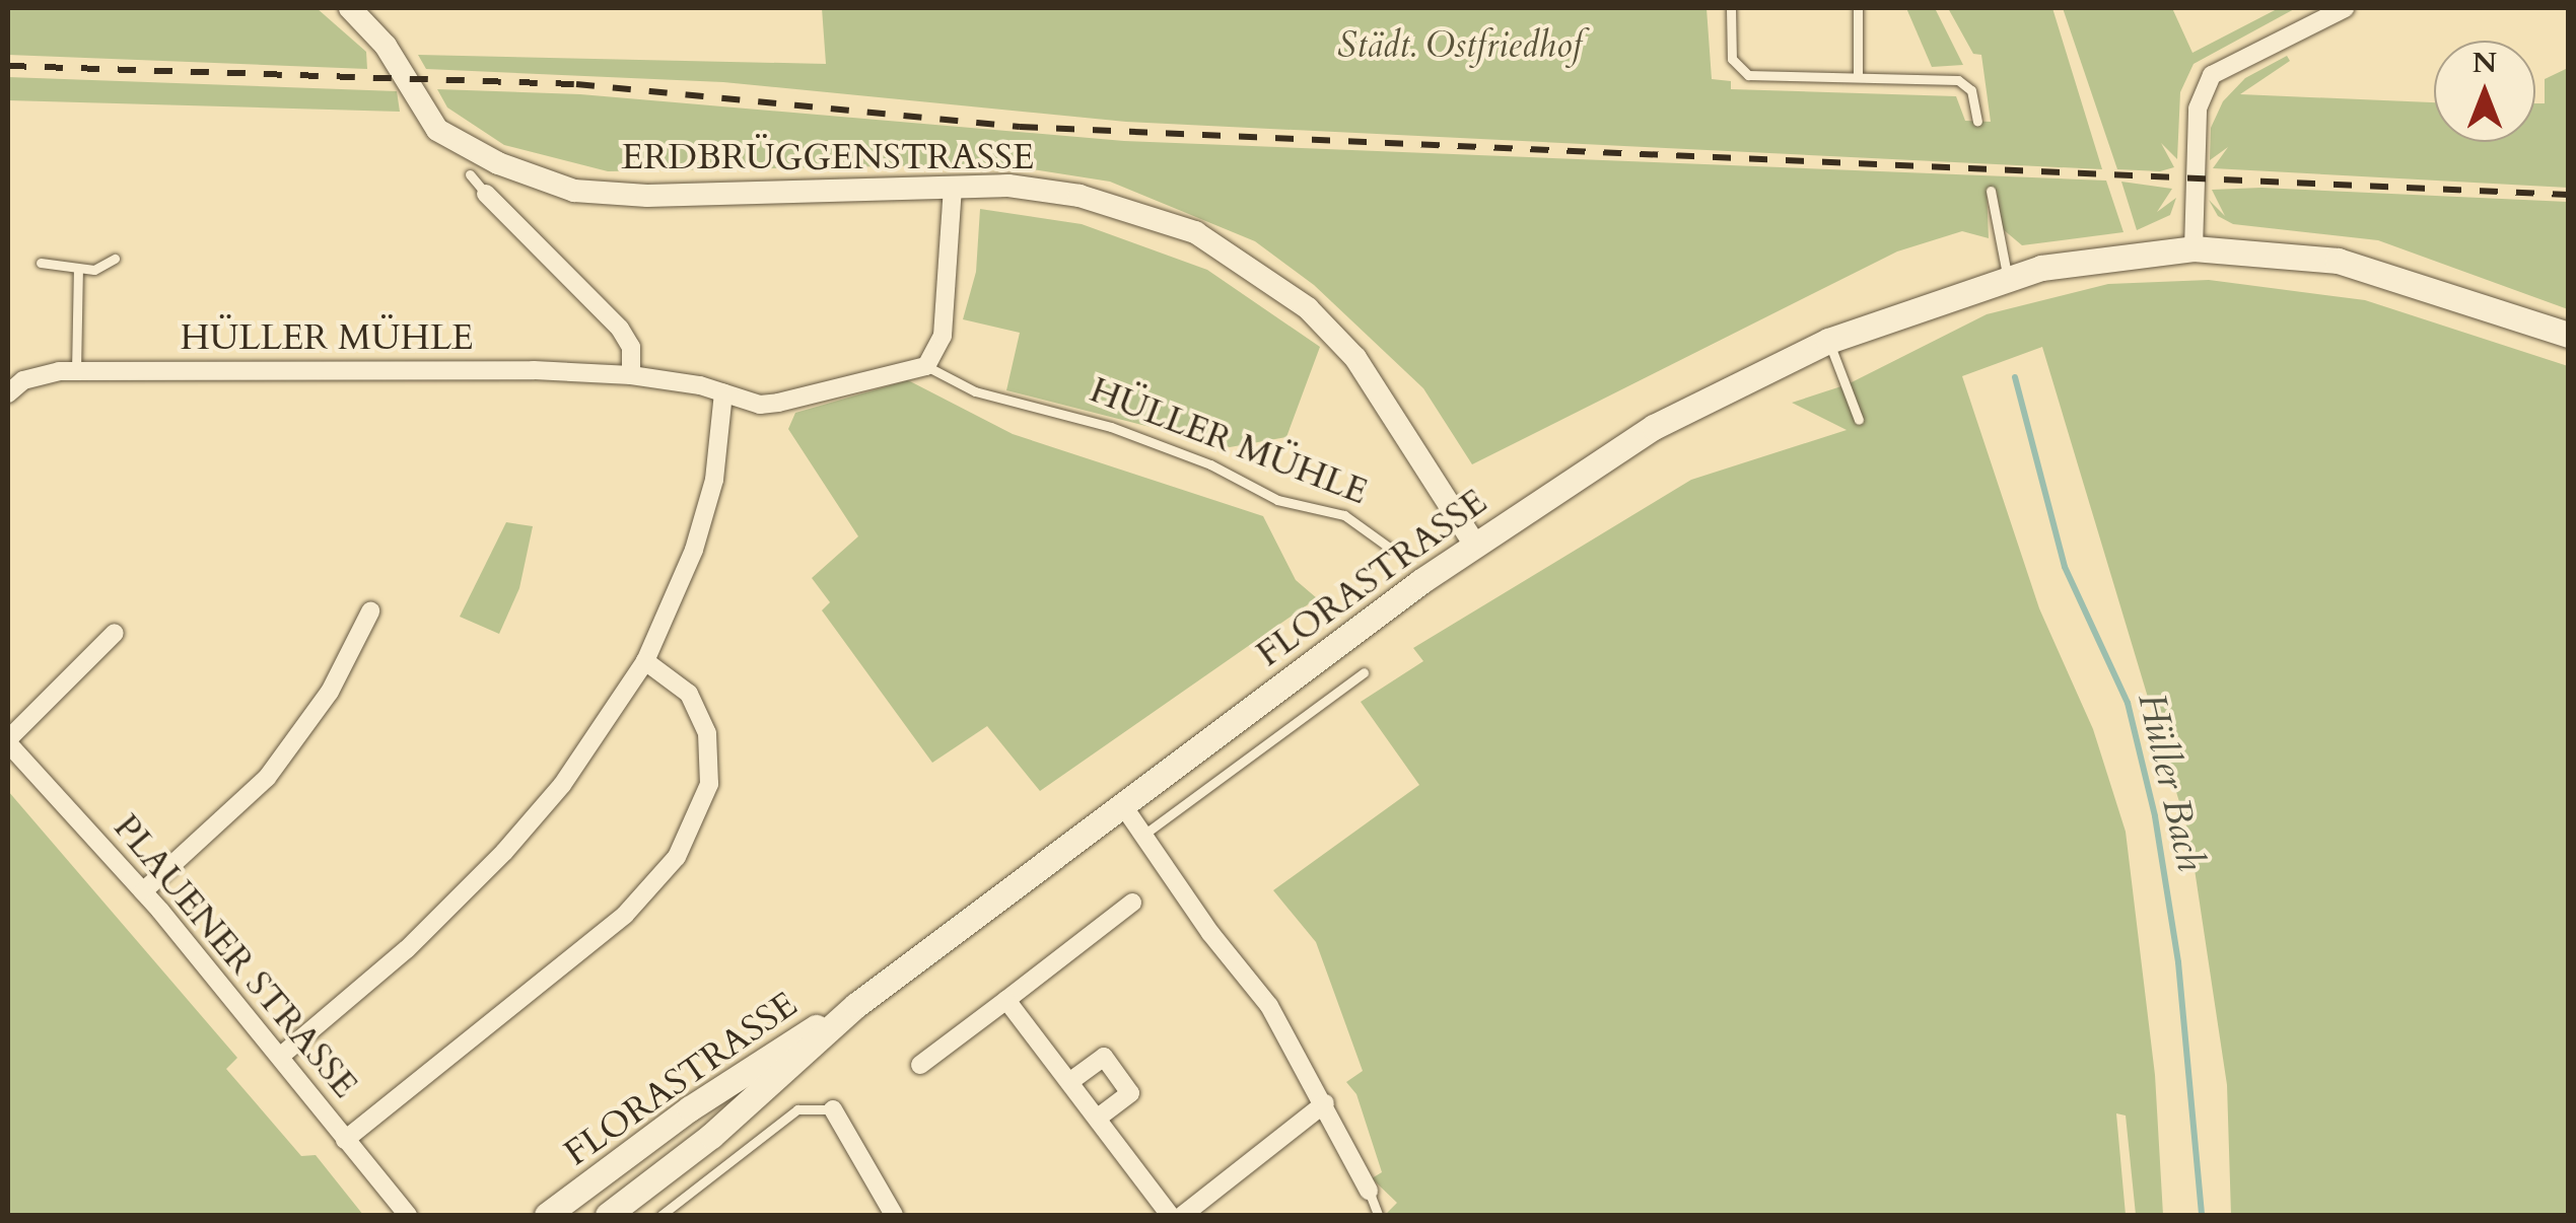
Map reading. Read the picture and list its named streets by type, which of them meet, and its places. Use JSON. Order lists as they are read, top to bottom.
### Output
{
  "streets": {
    "main road": ["FLORASTRASSE"],
    "street": ["ERDBRÜGGENSTRASSE", "HÜLLER MÜHLE", "PLAUENER STRASSE"]
  },
  "crossings": [
    ["ERDBRÜGGENSTRASSE", "FLORASTRASSE"]
  ],
  "water": ["Hüller Bach"],
  "parks": ["Städt. Ostfriedhof"],
  "north": "top"
}
